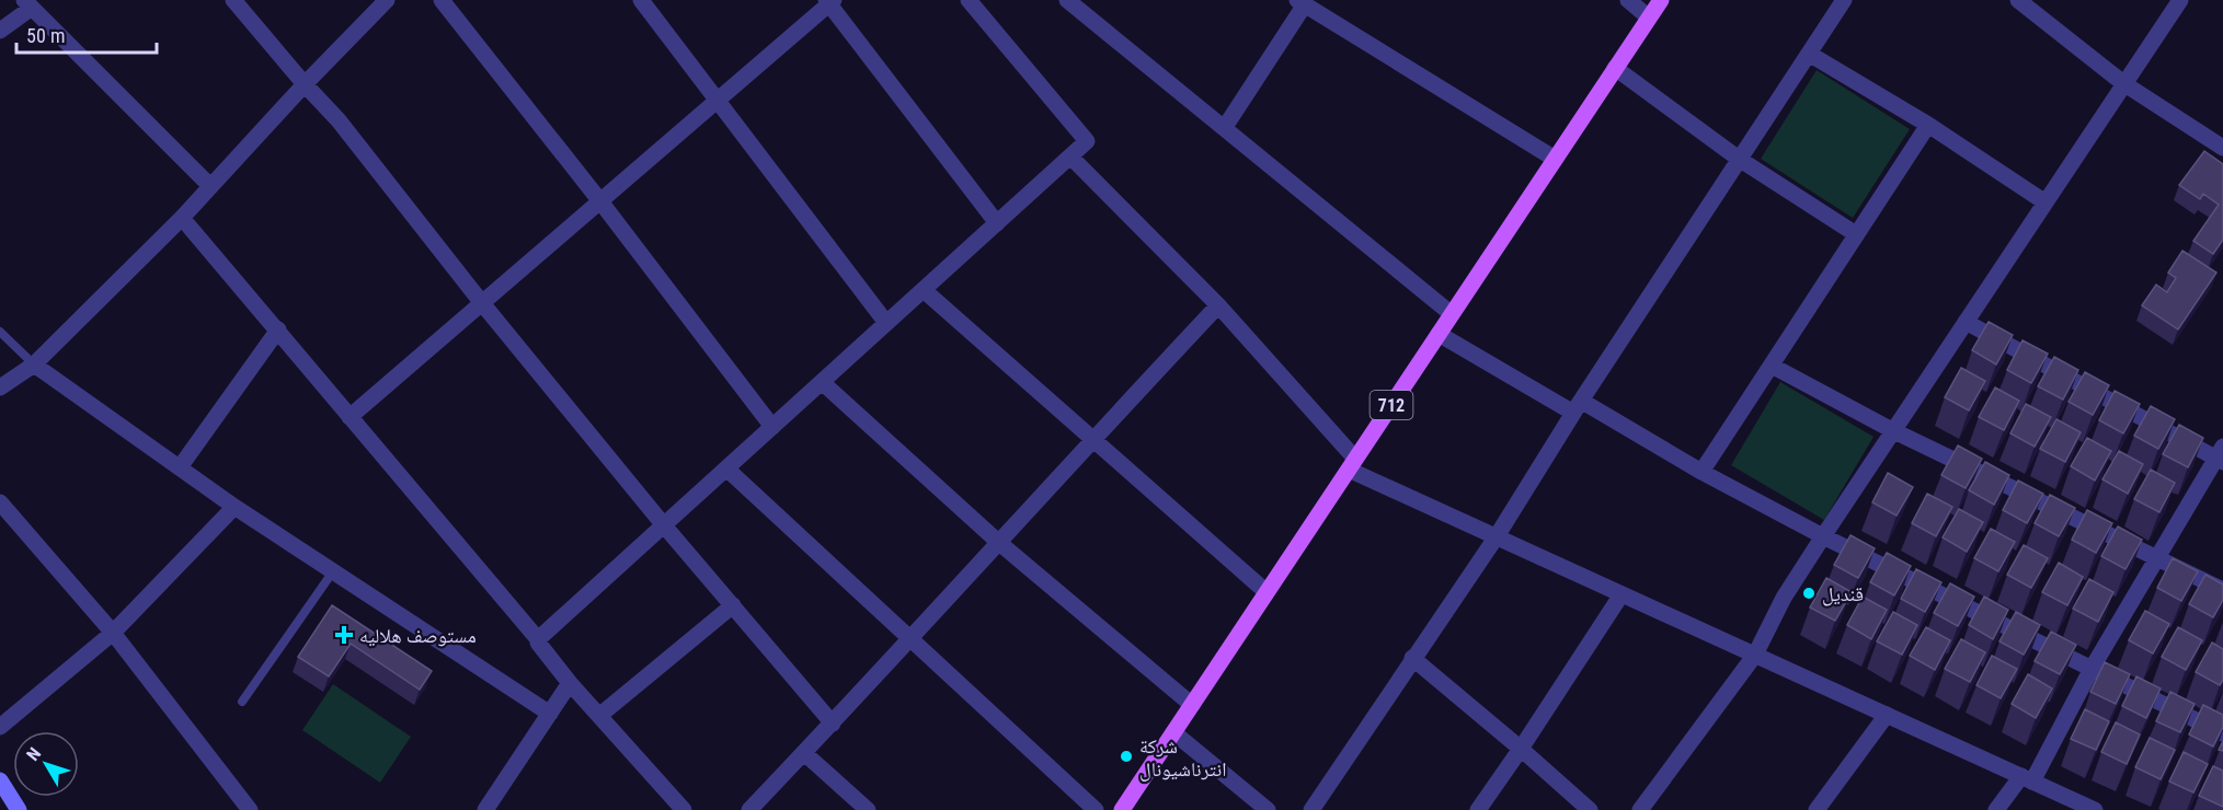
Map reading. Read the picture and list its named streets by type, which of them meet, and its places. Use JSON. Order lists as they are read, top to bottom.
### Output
{
  "streets": {
    "main road": ["712"]
  },
  "places": {
    "other": ["قنديل", "شركة انترناشيونال"],
    "health": ["مستوصف هلاليه"]
  },
  "scale_bar": "50 m",
  "north": "top left"
}
